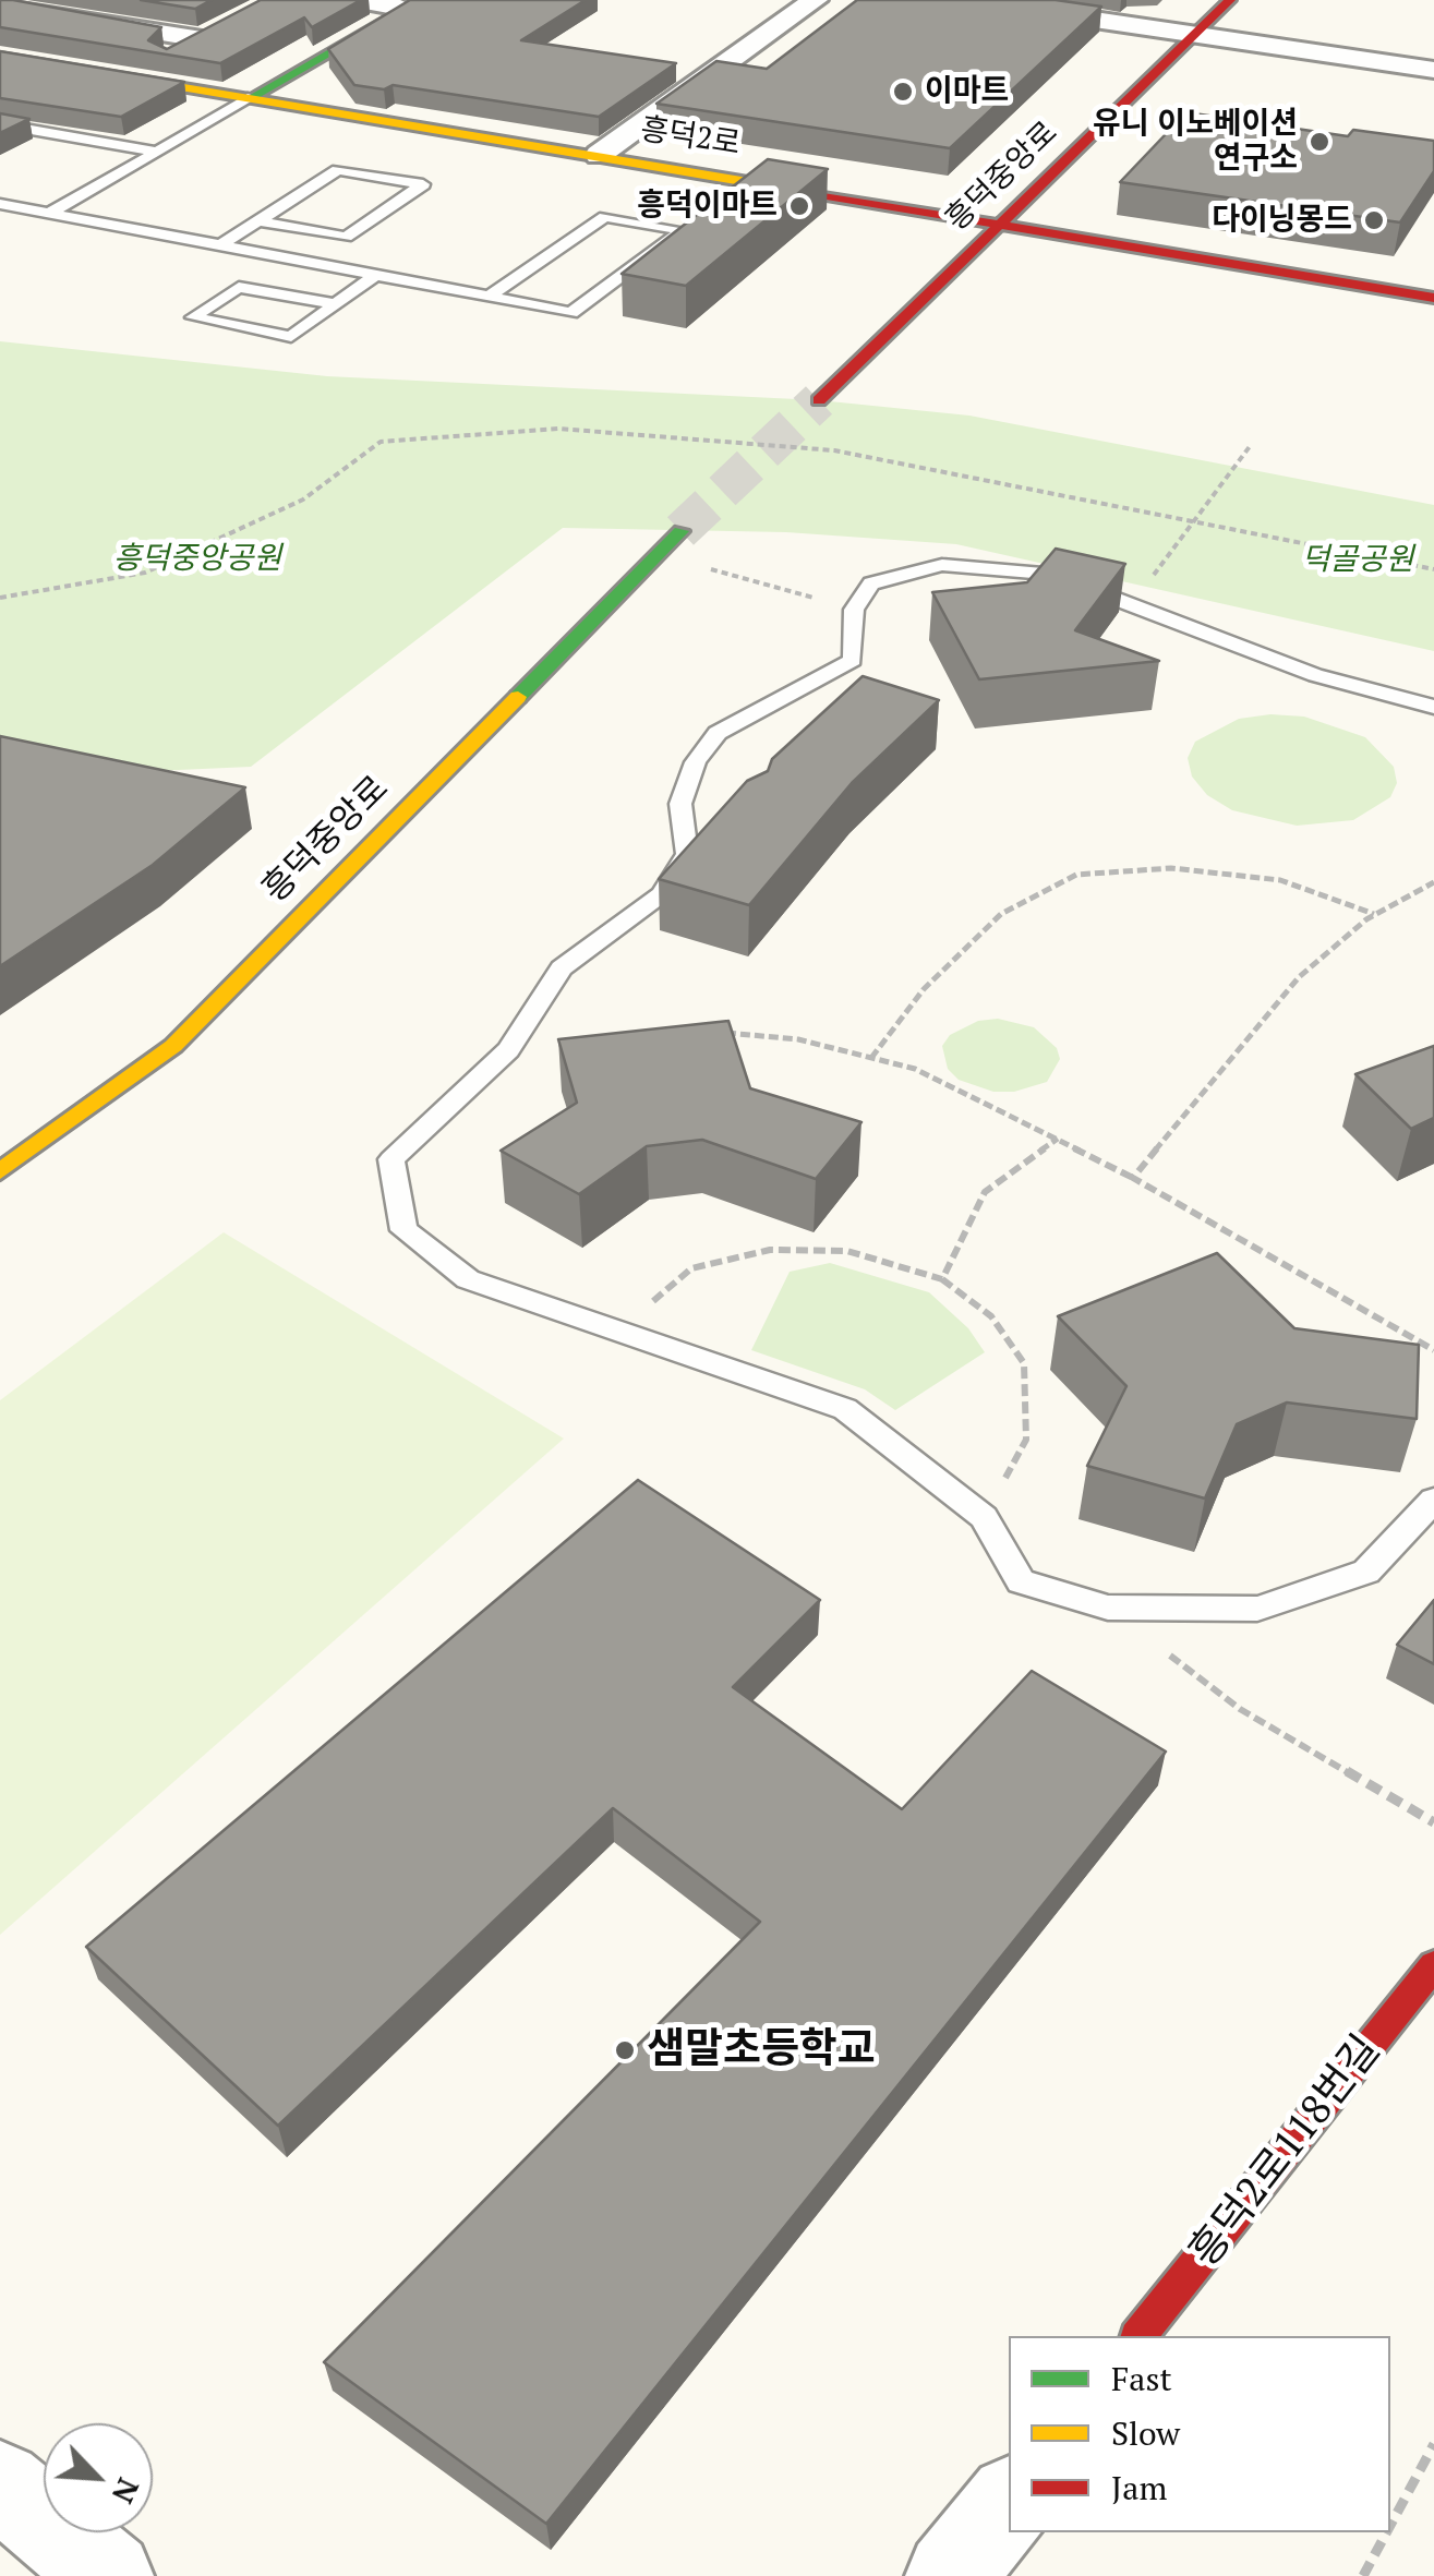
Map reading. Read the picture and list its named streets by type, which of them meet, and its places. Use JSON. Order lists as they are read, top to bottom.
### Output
{
  "streets": {
    "street": ["흥덕2로", "흥덕중앙로", "흥덕2로118번길"]
  },
  "crossings": [
    ["흥덕2로", "흥덕중앙로"]
  ],
  "parks": ["흥덕중앙공원", "덕골공원"],
  "places": [
    "이마트",
    "유니 이노베이션 연구소",
    "흥덕이마트",
    "다이닝몽드",
    "샘말초등학교"
  ],
  "legend": ["Fast", "Slow", "Jam"],
  "north": "bottom right"
}
